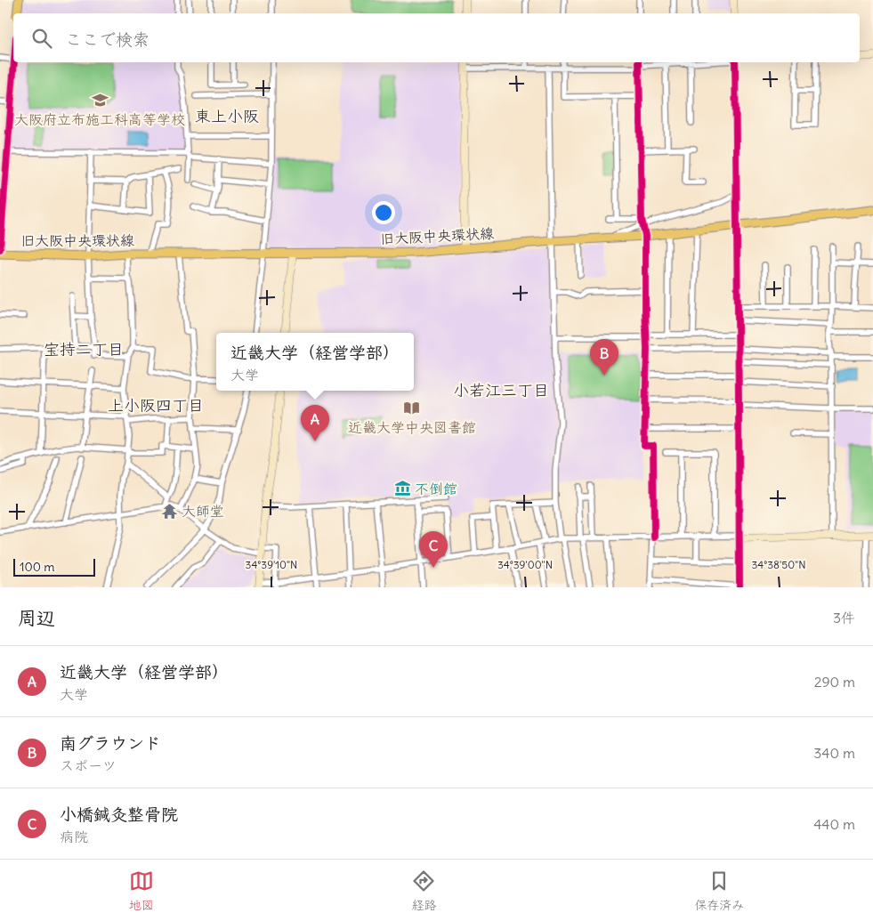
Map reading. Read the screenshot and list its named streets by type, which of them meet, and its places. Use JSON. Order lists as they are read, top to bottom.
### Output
{
  "streets": {
    "main road": ["旧大阪中央環状線"]
  },
  "districts": [
    "東上小阪",
    "宝持二丁目",
    "小若江三丁目",
    "上小阪四丁目"
  ],
  "places": {
    "school or university": ["大阪府立布施工科高等学校"],
    "library": ["近畿大学中央図書館"],
    "museum": ["不倒館"],
    "temple": ["大師堂"]
  },
  "scale_bar": "100 m",
  "page": {
    "search": "ここで検索",
    "popup": ["近畿大学（経営学部）", "大学"],
    "pins": ["B", "A", "C"],
    "scale": "100 m",
    "heading": ["周辺", "3件"],
    "list": [
      {
        "mark": "A",
        "name": "近畿大学（経営学部）",
        "note": "大学",
        "value": "290 m"
      },
      {
        "mark": "B",
        "name": "南グラウンド",
        "note": "スポーツ",
        "value": "340 m"
      },
      {
        "mark": "C",
        "name": "小橋鍼灸整骨院",
        "note": "病院",
        "value": "440 m"
      }
    ],
    "nav": ["地図", "経路", "保存済み"]
  },
  "coordinates": ["34°39'10\"N", "34°39'00\"N", "34°38'50\"N"]
}
